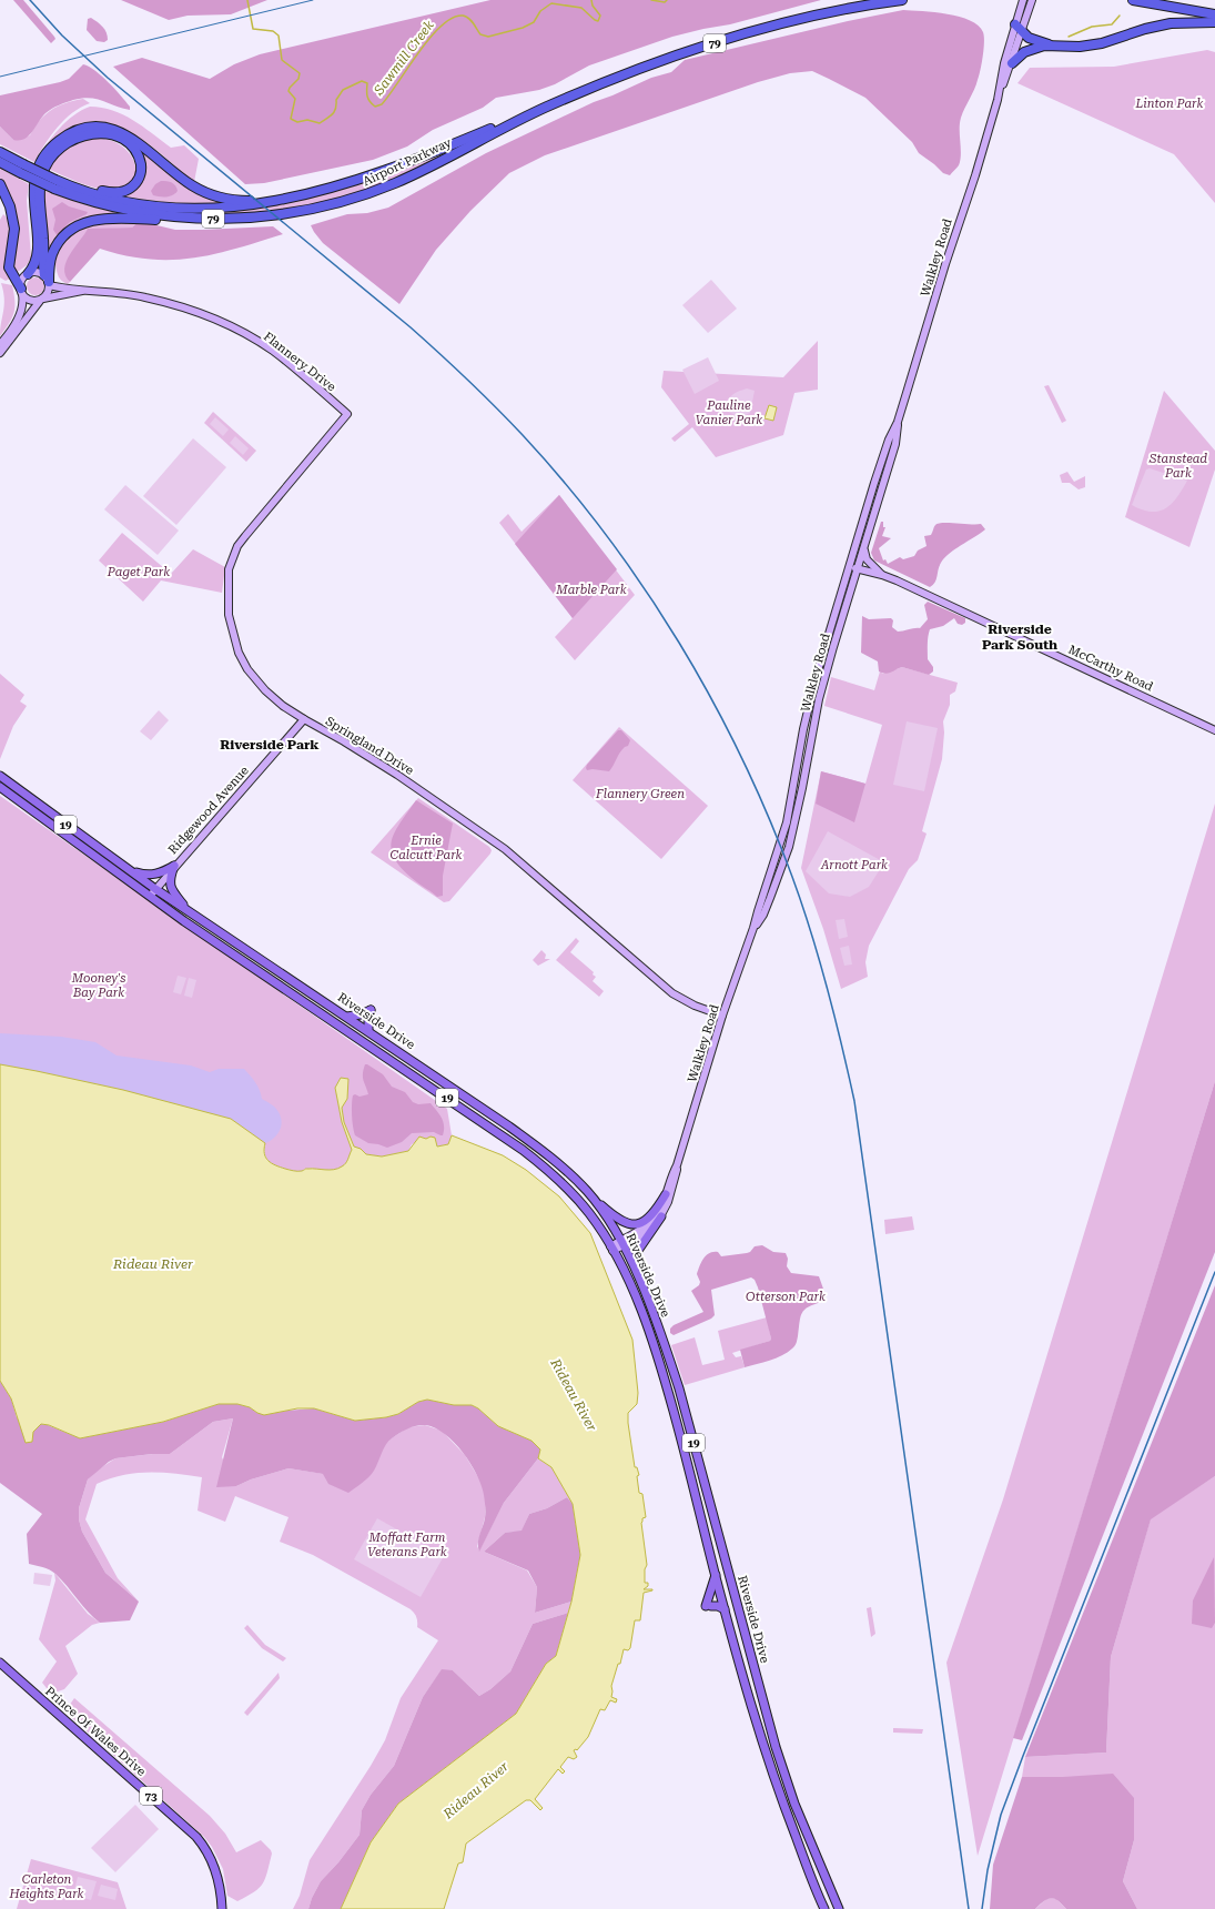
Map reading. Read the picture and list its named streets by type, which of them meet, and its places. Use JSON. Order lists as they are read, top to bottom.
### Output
{
  "streets": {
    "highway": ["79", "Airport Parkway"],
    "main road": [
      "Walkley Road",
      "Flannery Drive",
      "McCarthy Road",
      "Springland Drive",
      "Ridgewood Avenue",
      "19",
      "Riverside Drive",
      "Prince Of Wales Drive",
      "73"
    ]
  },
  "crossings": [
    ["Walkley Road", "McCarthy Road"],
    ["Walkley Road", "Springland Drive"],
    ["Walkley Road", "Riverside Drive"],
    ["Flannery Drive", "Springland Drive"],
    ["Springland Drive", "Ridgewood Avenue"],
    ["Ridgewood Avenue", "Riverside Drive"]
  ],
  "districts": ["Riverside Park South", "Riverside Park"],
  "water": ["Sawmill Creek", "Rideau River"],
  "parks": [
    "Linton Park",
    "Pauline Vanier Park",
    "Stanstead Park",
    "Paget Park",
    "Marble Park",
    "Flannery Green",
    "Ernie Calcutt Park",
    "Arnott Park",
    "Mooney's Bay Park",
    "Otterson Park",
    "Moffatt Farm Veterans Park",
    "Carleton Heights Park"
  ]
}
